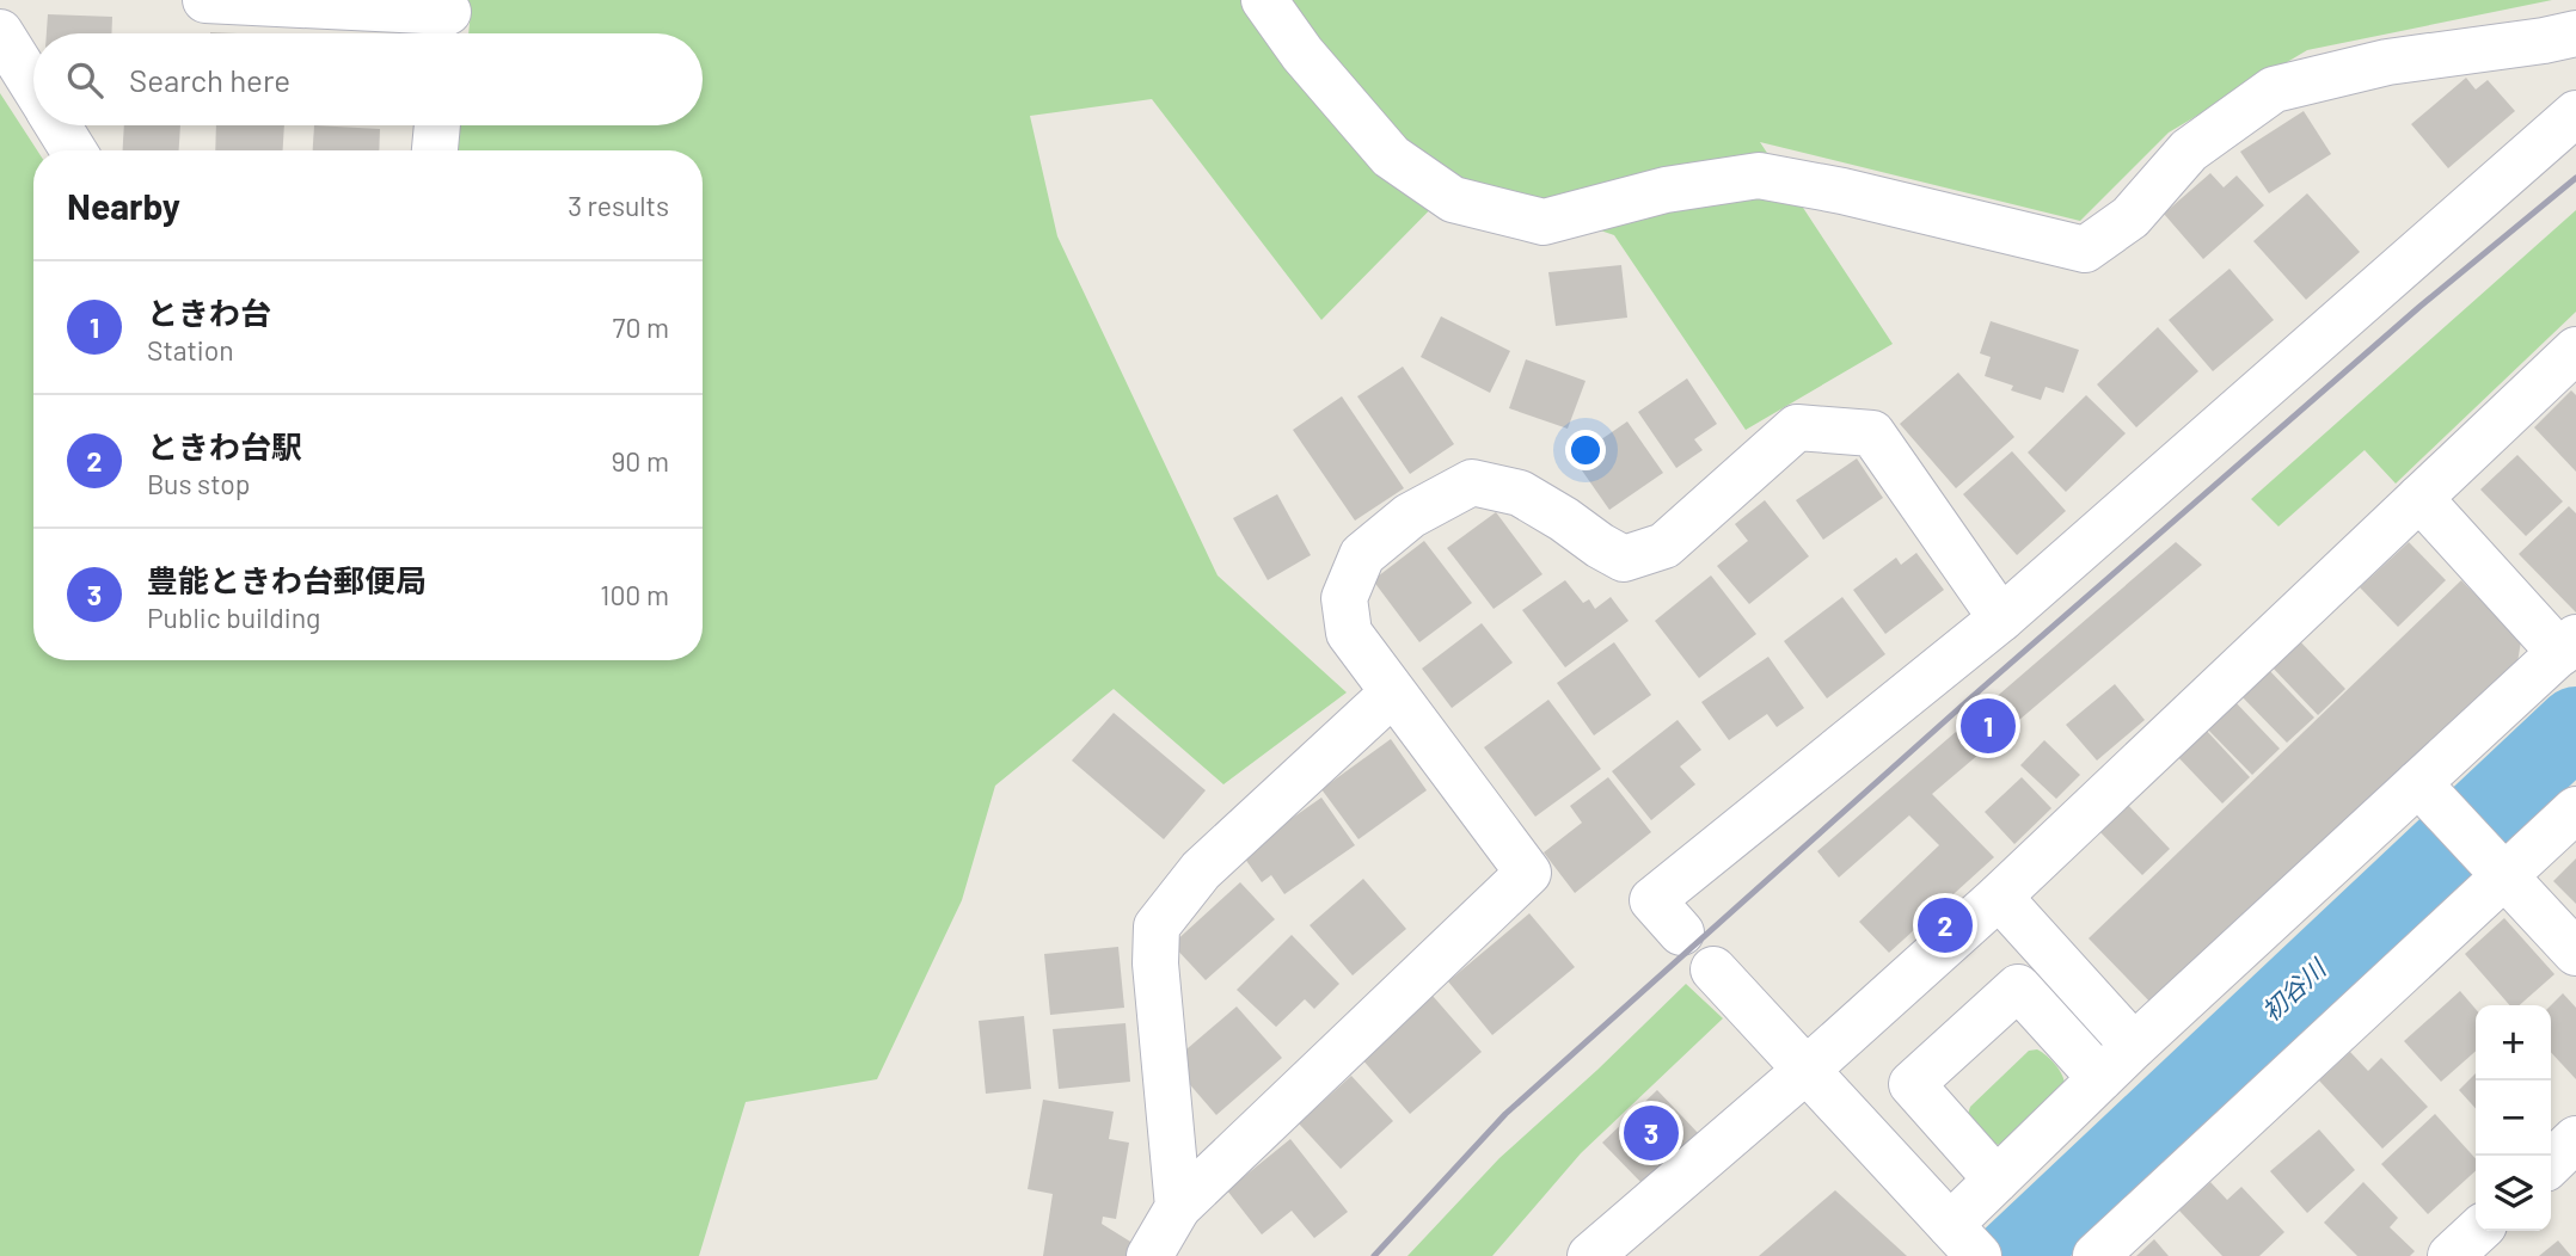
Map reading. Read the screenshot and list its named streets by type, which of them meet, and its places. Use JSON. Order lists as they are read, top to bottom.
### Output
{
  "water": ["初谷川"],
  "page": {
    "search": "Search here",
    "heading": ["Nearby", "3 results"],
    "list": [
      {
        "mark": "1",
        "name": "ときわ台",
        "note": "Station",
        "value": "70 m"
      },
      {
        "mark": "2",
        "name": "ときわ台駅",
        "note": "Bus stop",
        "value": "90 m"
      },
      {
        "mark": "3",
        "name": "豊能ときわ台郵便局",
        "note": "Public building",
        "value": "100 m"
      }
    ],
    "pins": ["1", "2", "3"],
    "map_buttons": ["+", "−"]
  }
}
